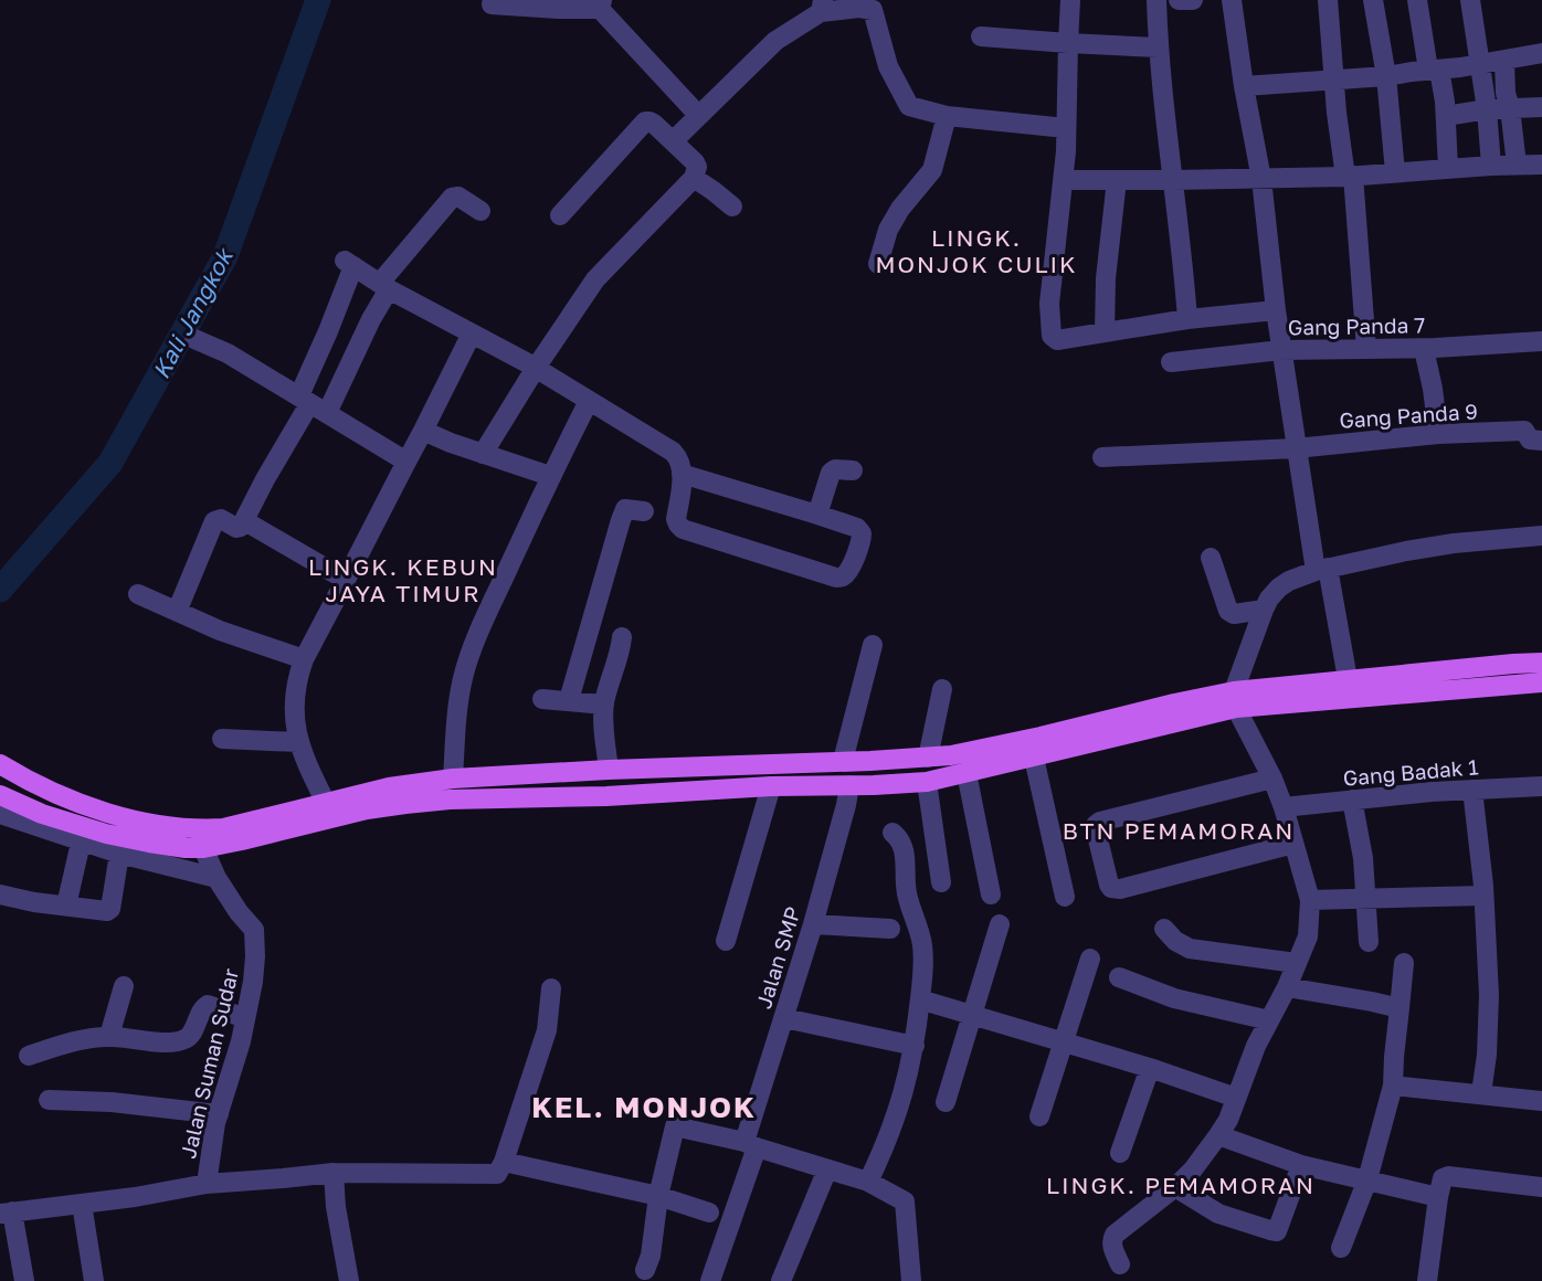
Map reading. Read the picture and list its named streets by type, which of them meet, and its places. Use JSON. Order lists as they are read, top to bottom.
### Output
{
  "streets": {
    "street": [
      "Gang Panda 7",
      "Gang Panda 9",
      "Gang Badak 1",
      "Jalan SMP",
      "Jalan Suman Sudar"
    ]
  },
  "districts": [
    "LINGK. MONJOK CULIK",
    "LINGK. KEBUN JAYA TIMUR",
    "BTN PEMAMORAN",
    "KEL. MONJOK",
    "LINGK. PEMAMORAN"
  ],
  "water": ["Kali Jangkok"]
}
